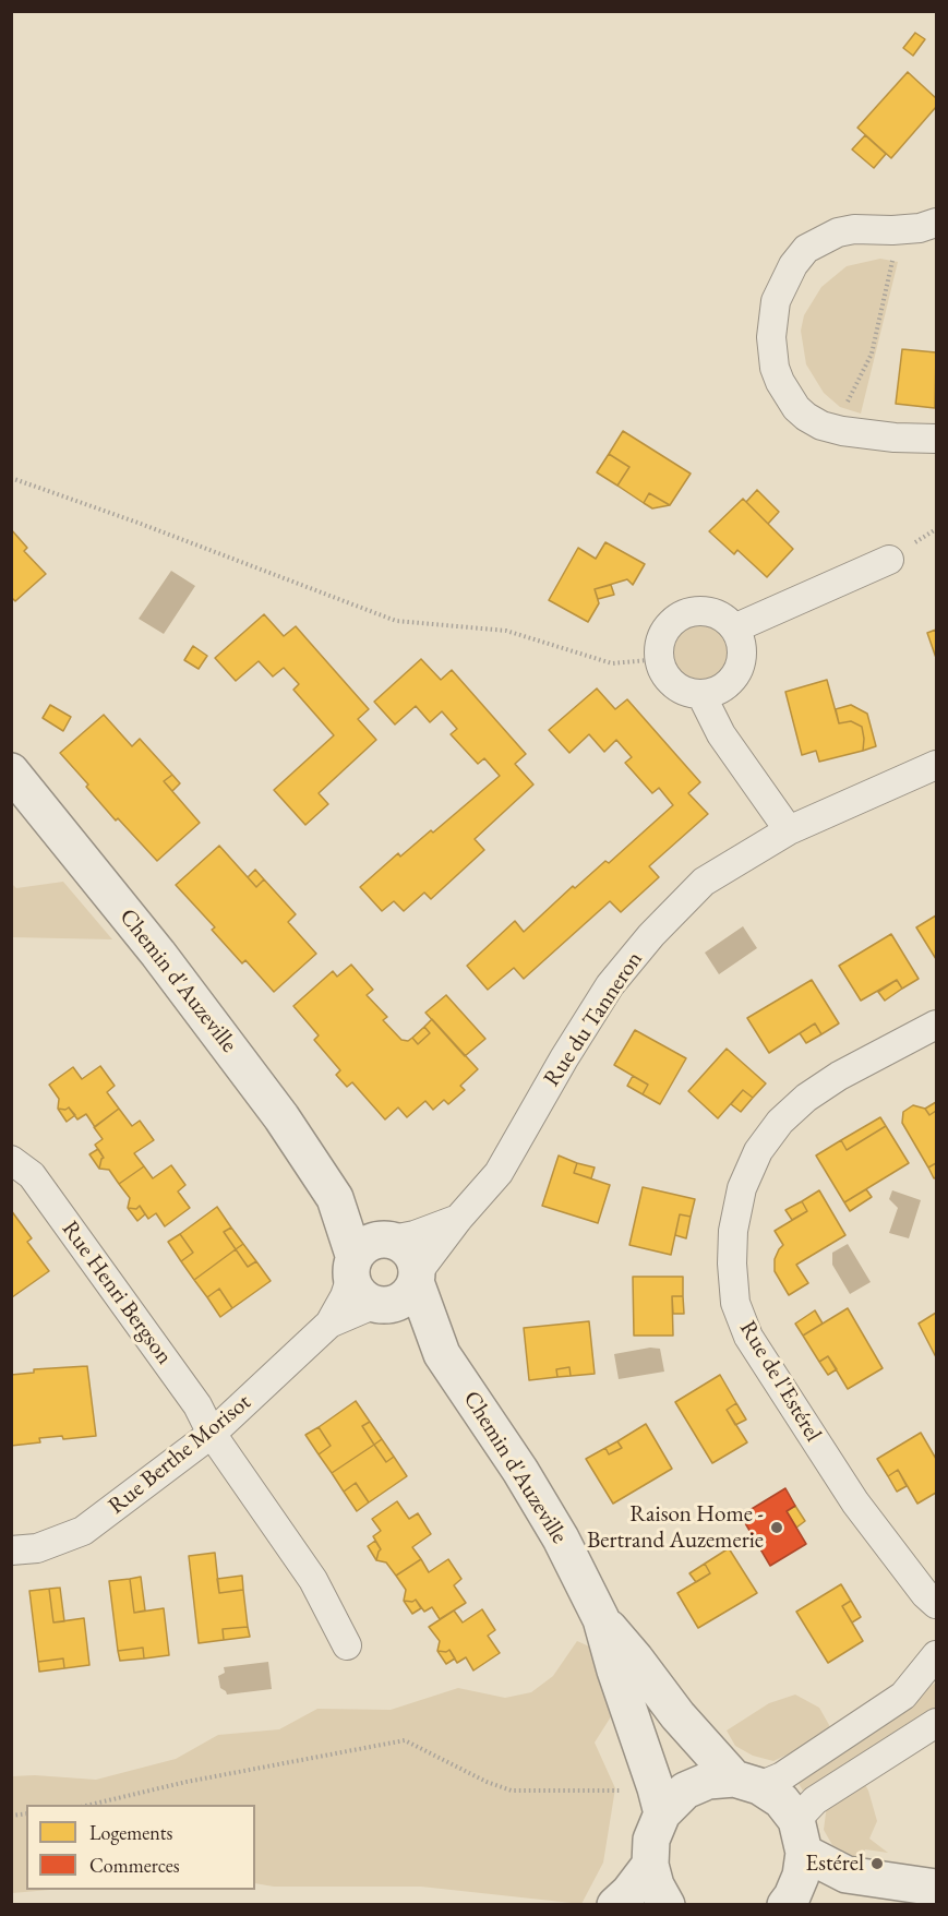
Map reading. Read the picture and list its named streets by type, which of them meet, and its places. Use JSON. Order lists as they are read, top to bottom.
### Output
{
  "streets": {
    "street": [
      "Chemin d'Auzeville",
      "Rue du Tanneron",
      "Rue Henri Bergson",
      "Rue de l'Estérel",
      "Rue Berthe Morisot"
    ]
  },
  "crossings": [
    ["Chemin d'Auzeville", "Rue du Tanneron"],
    ["Chemin d'Auzeville", "Rue Berthe Morisot"],
    ["Rue du Tanneron", "Rue Berthe Morisot"],
    ["Rue Henri Bergson", "Rue Berthe Morisot"]
  ],
  "places": ["Raison Home - Bertrand Auzemerie", "Estérel"],
  "legend": ["Logements", "Commerces"]
}
